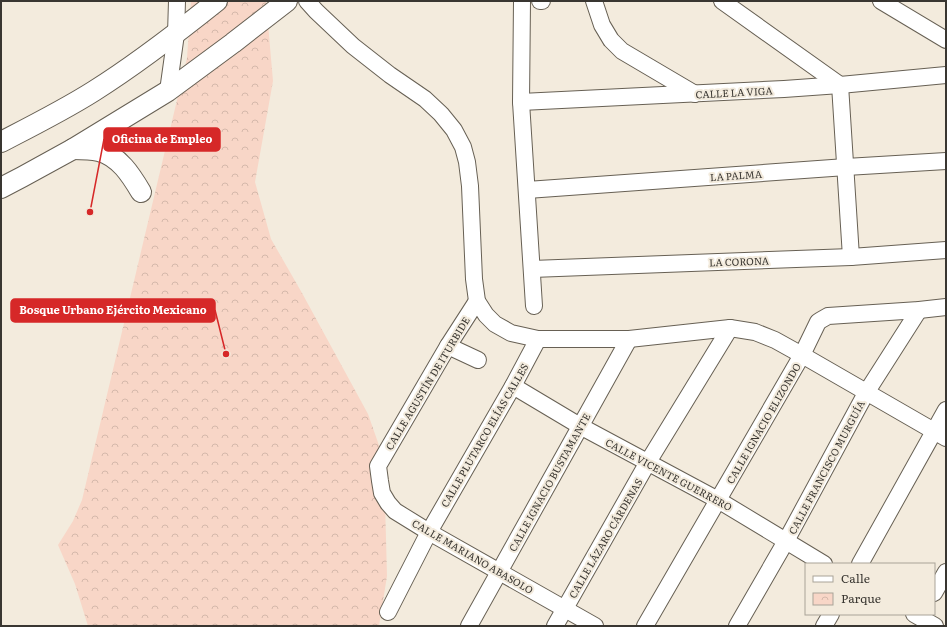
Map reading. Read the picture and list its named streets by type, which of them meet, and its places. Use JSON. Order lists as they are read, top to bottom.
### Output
{
  "streets": {
    "street": [
      "CALLE LA VIGA",
      "LA PALMA",
      "LA CORONA",
      "CALLE AGUSTÍN DE ITURBIDE",
      "CALLE IGNACIO ELIZONDO",
      "CALLE PLUTARCO ELÍAS CALLES",
      "CALLE FRANCISCO MURGUÍA",
      "CALLE VICENTE GUERRERO",
      "CALLE IGNACIO BUSTAMANTE",
      "CALLE LÁZARO CÁRDENAS",
      "CALLE MARIANO ABASOLO"
    ]
  },
  "crossings": [
    ["CALLE AGUSTÍN DE ITURBIDE", "CALLE MARIANO ABASOLO"],
    ["CALLE IGNACIO ELIZONDO", "CALLE FRANCISCO MURGUÍA"],
    ["CALLE IGNACIO ELIZONDO", "CALLE VICENTE GUERRERO"],
    ["CALLE PLUTARCO ELÍAS CALLES", "CALLE VICENTE GUERRERO"],
    ["CALLE PLUTARCO ELÍAS CALLES", "CALLE MARIANO ABASOLO"],
    ["CALLE FRANCISCO MURGUÍA", "CALLE VICENTE GUERRERO"],
    ["CALLE VICENTE GUERRERO", "CALLE IGNACIO BUSTAMANTE"],
    ["CALLE VICENTE GUERRERO", "CALLE LÁZARO CÁRDENAS"],
    ["CALLE IGNACIO BUSTAMANTE", "CALLE MARIANO ABASOLO"],
    ["CALLE LÁZARO CÁRDENAS", "CALLE MARIANO ABASOLO"]
  ],
  "places": ["Oficina de Empleo", "Bosque Urbano Ejército Mexicano"],
  "legend": ["Calle", "Parque"]
}
